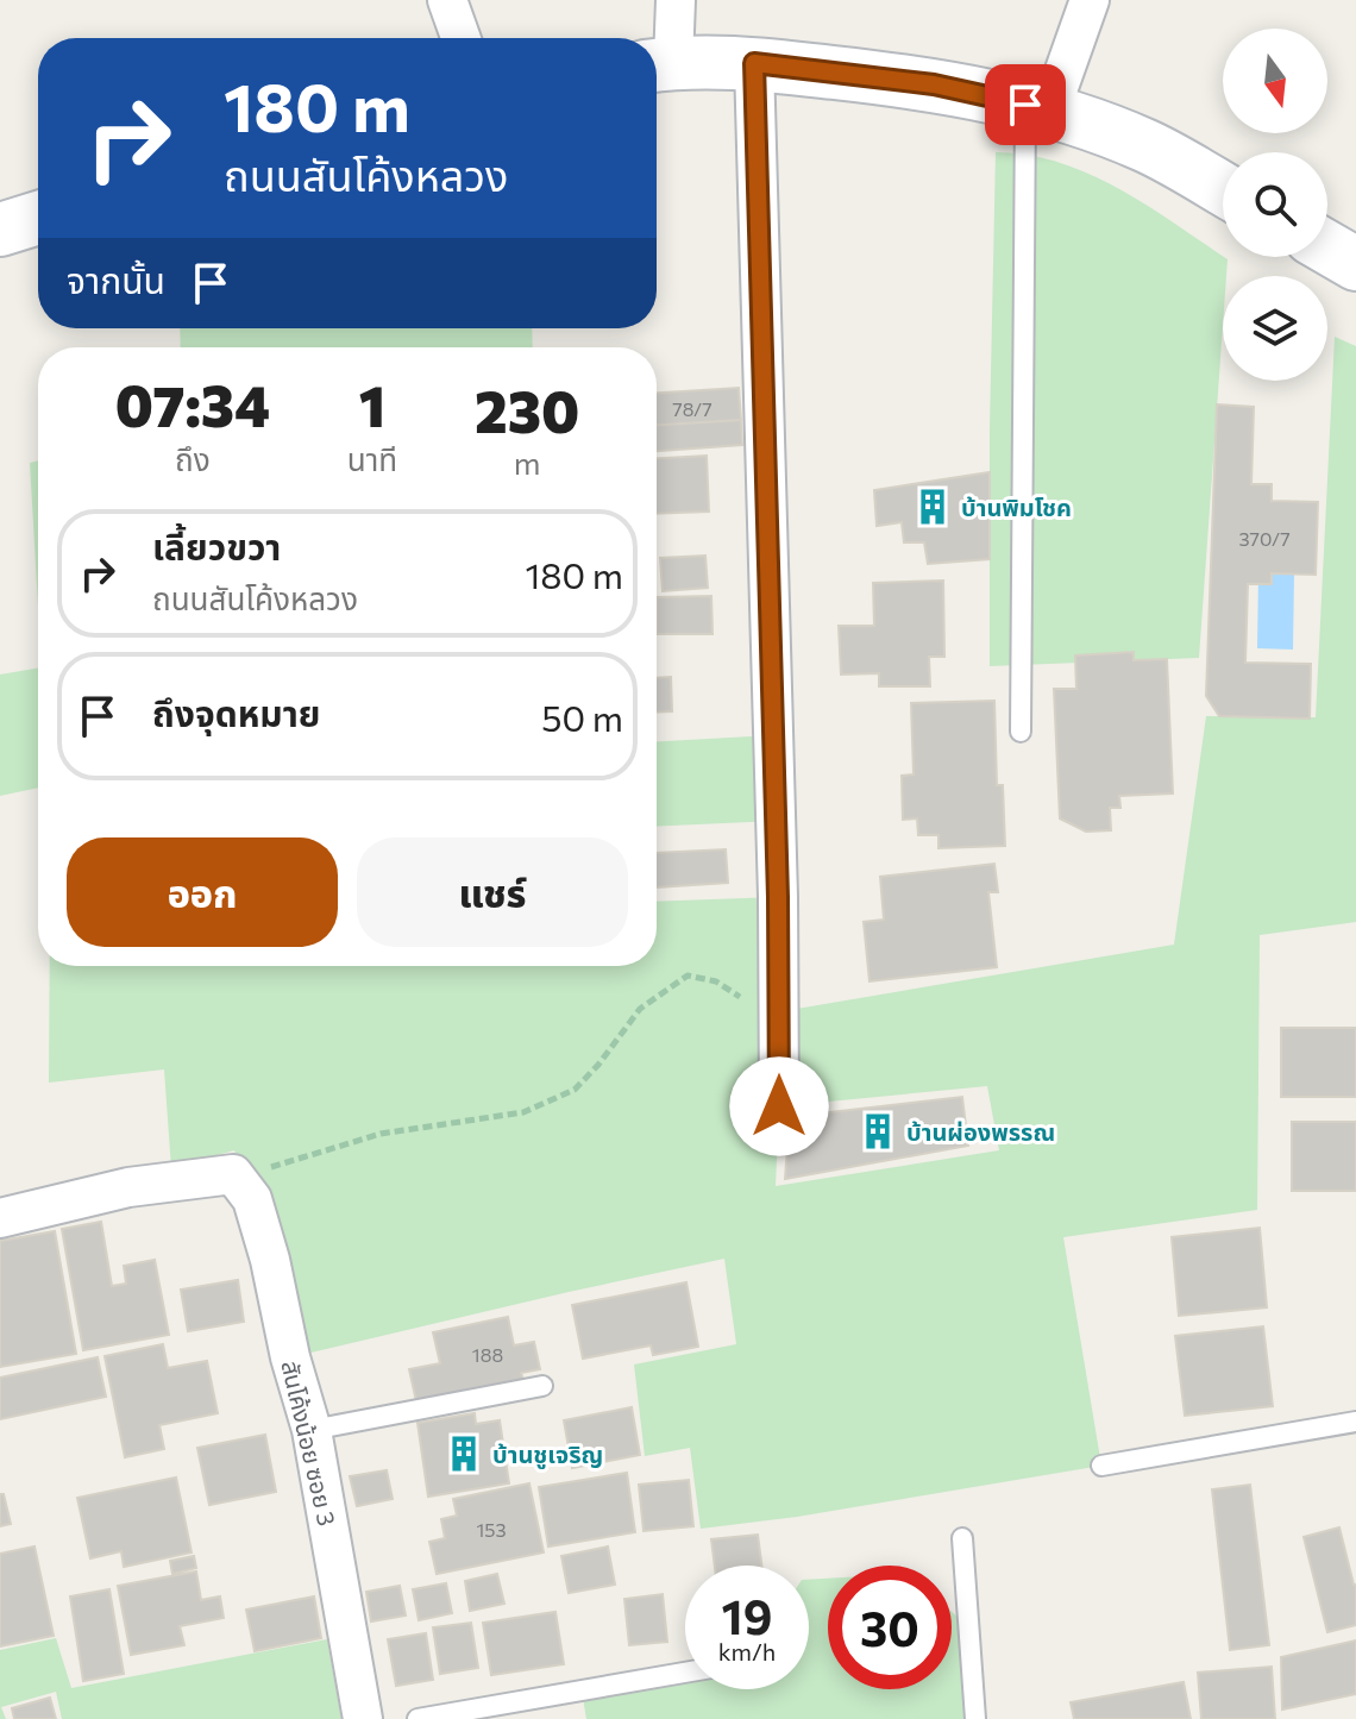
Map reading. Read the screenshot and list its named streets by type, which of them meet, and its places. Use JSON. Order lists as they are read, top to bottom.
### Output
{
  "streets": {
    "street": ["สันโค้งน้อย ซอย 3"]
  },
  "places": {
    "building": ["บ้านพิมโชค", "บ้านผ่องพรรณ", "บ้านชูเจริญ"]
  },
  "house_numbers": [
    "78/7",
    "370/7",
    "188",
    "153"
  ],
  "north": "bottom",
  "page": {
    "turn": ["180 m", "ถนนสันโค้งหลวง"],
    "then": "จากนั้น",
    "eta": [
      "07:34",
      "ถึง",
      "1",
      "นาที",
      "230",
      "m"
    ],
    "list": [
      {
        "name": "เลี้ยวขวา",
        "note": "ถนนสันโค้งหลวง",
        "value": "180 m"
      },
      {
        "name": "ถึงจุดหมาย",
        "value": "50 m"
      }
    ],
    "buttons": ["ออก", "แชร์"],
    "speed": "19 km/h",
    "limit": "30"
  }
}
